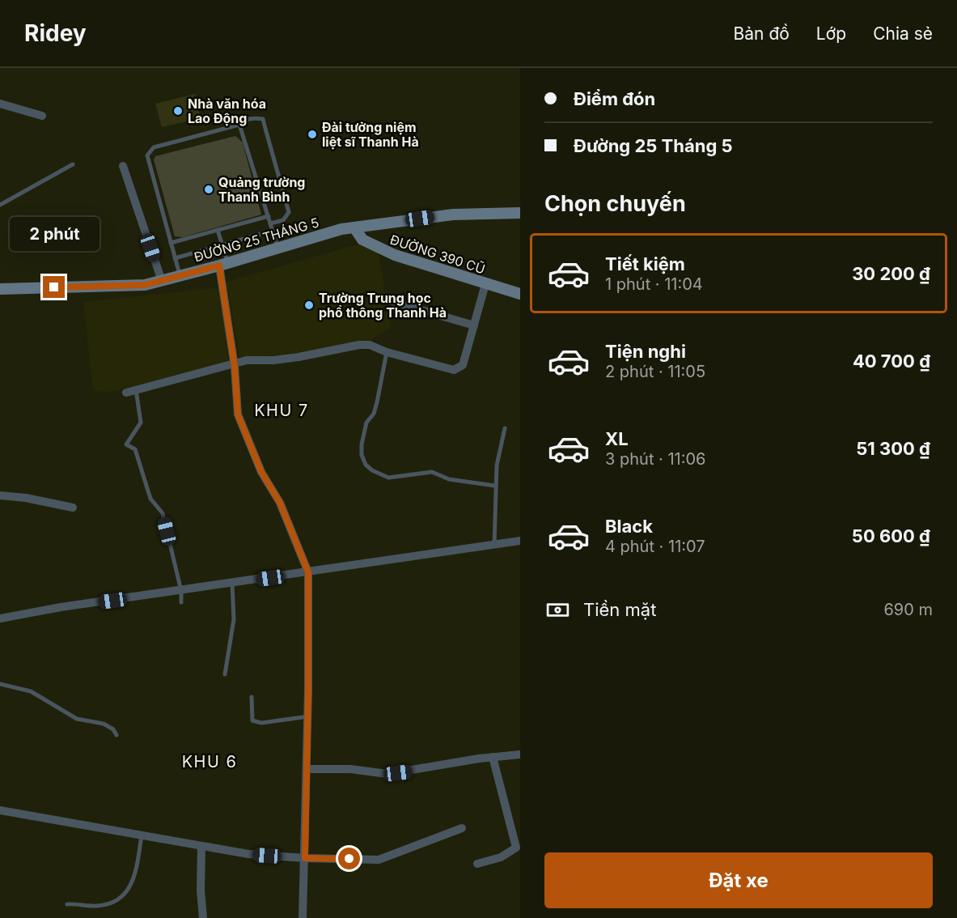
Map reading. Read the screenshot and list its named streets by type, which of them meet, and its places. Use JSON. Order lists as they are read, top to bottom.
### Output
{
  "streets": {
    "main road": ["ĐƯỜNG 25 THÁNG 5", "ĐƯỜNG 390 CŨ"]
  },
  "crossings": [
    ["ĐƯỜNG 25 THÁNG 5", "ĐƯỜNG 390 CŨ"]
  ],
  "districts": ["KHU 7", "KHU 6"],
  "places": [
    "Nhà văn hóa Lao Động",
    "Đài tưởng niệm liệt sĩ Thanh Hà",
    "Quảng trường Thanh Bình",
    "Trường Trung học phổ thông Thanh Hà"
  ],
  "page": {
    "header": "Ridey",
    "nav": ["Bản đồ", "Lớp", "Chia sẻ"],
    "banner": ["Điểm đón", "Đường 25 Tháng 5"],
    "heading": "Chọn chuyến",
    "bubble": "2 phút",
    "list": [
      {
        "name": "Tiết kiệm",
        "note": "1 phút · 11:04",
        "value": "30 200 ₫"
      },
      {
        "name": "Tiện nghi",
        "note": "2 phút · 11:05",
        "value": "40 700 ₫"
      },
      {
        "name": "XL",
        "note": "3 phút · 11:06",
        "value": "51 300 ₫"
      },
      {
        "name": "Black",
        "note": "4 phút · 11:07",
        "value": "50 600 ₫"
      }
    ],
    "pay": ["Tiền mặt", "690 m"],
    "buttons": "Đặt xe"
  }
}
